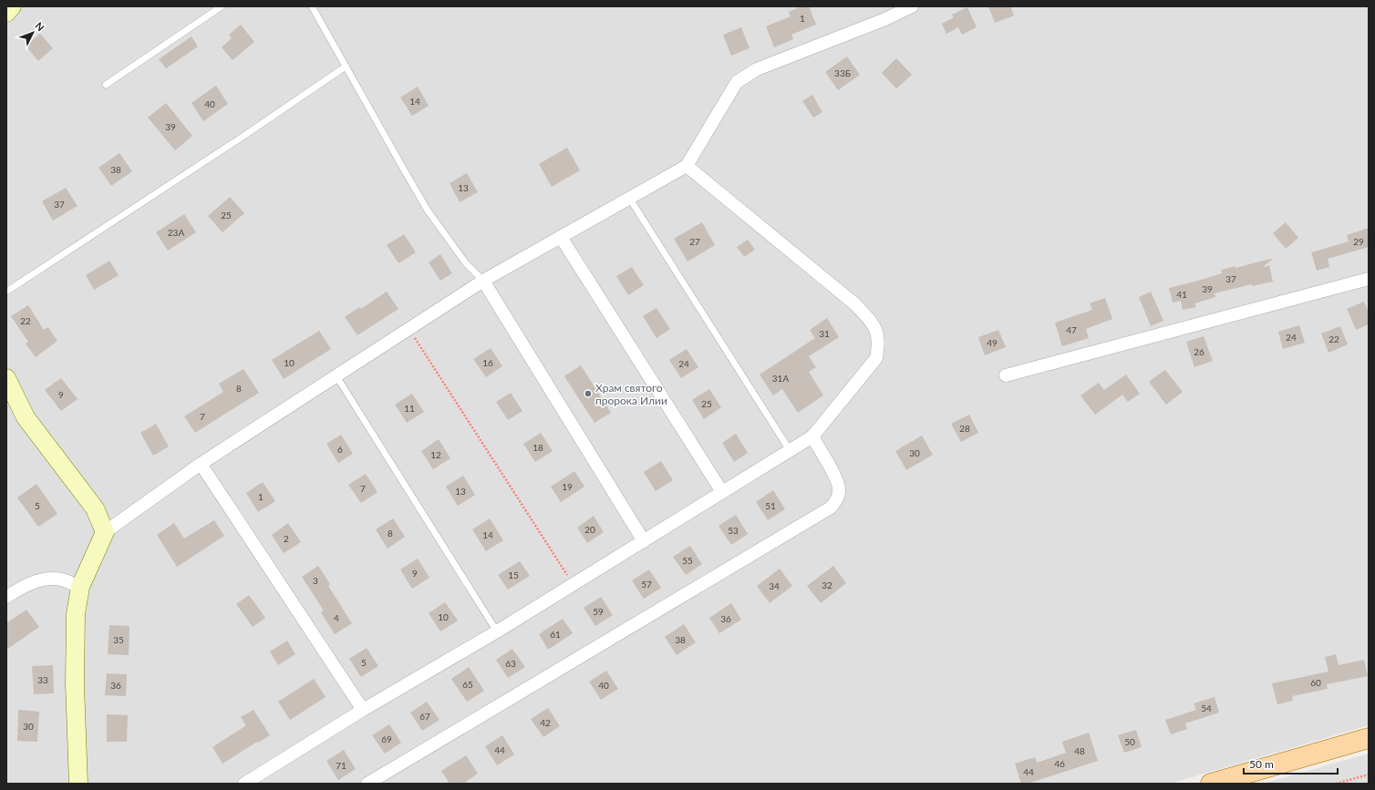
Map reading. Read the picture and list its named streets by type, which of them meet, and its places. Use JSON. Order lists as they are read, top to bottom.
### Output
{
  "places": ["Храм святого пророка Илии"],
  "house_numbers": [
    "1",
    "33Б",
    "14",
    "40",
    "39",
    "38",
    "13",
    "37",
    "25",
    "23А",
    "27",
    "29",
    "37",
    "39",
    "41",
    "22",
    "47",
    "31",
    "24",
    "22",
    "49",
    "26",
    "10",
    "16",
    "24",
    "31А",
    "8",
    "9",
    "25",
    "11",
    "7",
    "28",
    "18",
    "6",
    "30",
    "12",
    "19",
    "7",
    "13",
    "1",
    "5",
    "51",
    "20",
    "53",
    "8",
    "14",
    "2",
    "55",
    "9",
    "15",
    "3",
    "57",
    "32",
    "34",
    "59",
    "10",
    "4",
    "36",
    "61",
    "35",
    "38",
    "5",
    "63",
    "33",
    "60",
    "65",
    "36",
    "40",
    "54",
    "67",
    "42",
    "30",
    "69",
    "50",
    "44",
    "48",
    "46",
    "71",
    "44"
  ],
  "scale_bar": "50 m",
  "north": "top right"
}
